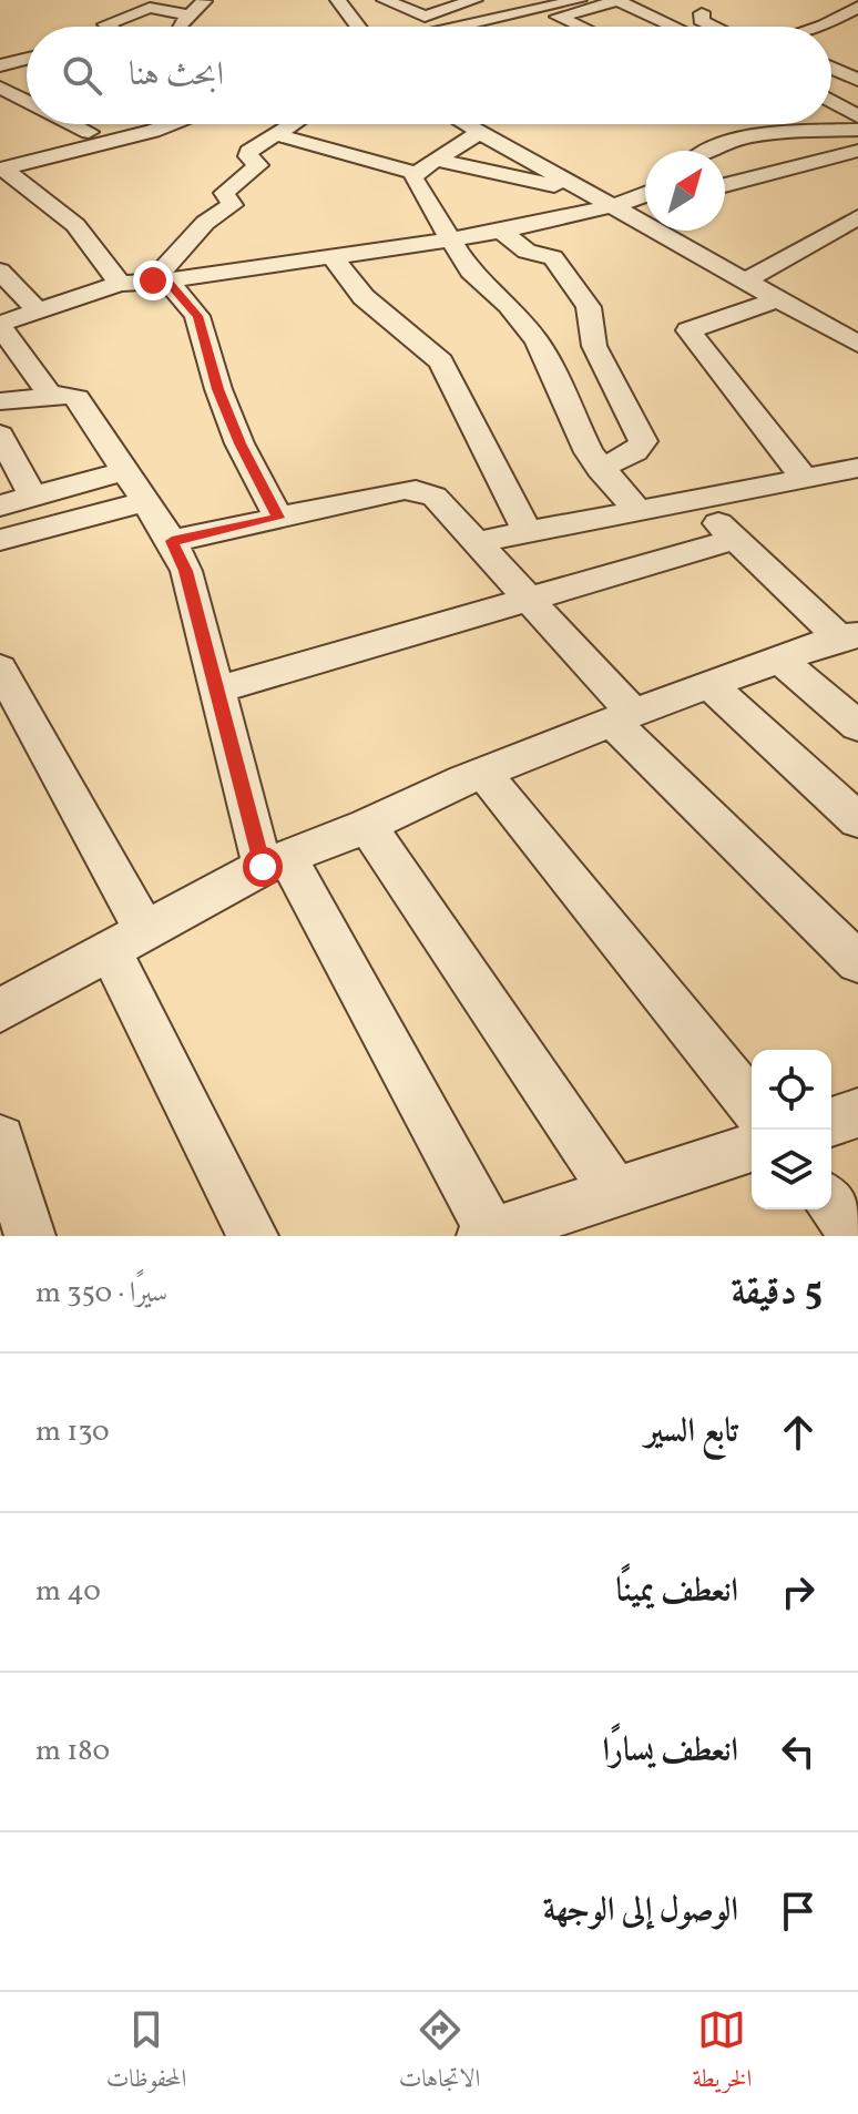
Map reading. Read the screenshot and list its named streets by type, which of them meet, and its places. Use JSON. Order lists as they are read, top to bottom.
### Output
{
  "north": "top right",
  "page": {
    "search": "ابحث هنا",
    "heading": ["5 دقيقة", "سيرًا · 350 m"],
    "list": [
      ["تابع السير", "130 m"],
      ["انعطف يمينًا", "40 m"],
      ["انعطف يسارًا", "180 m"],
      "الوصول إلى الوجهة"
    ],
    "nav": ["الخريطة", "الاتجاهات", "المحفوظات"]
  }
}
